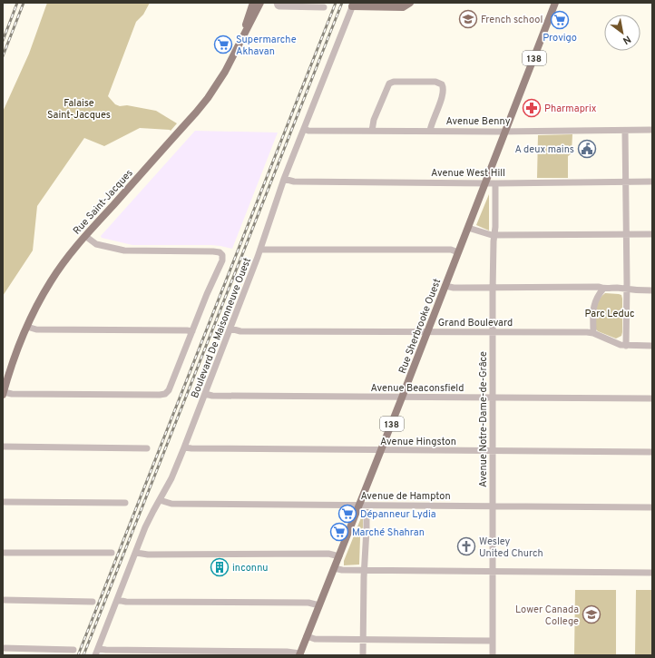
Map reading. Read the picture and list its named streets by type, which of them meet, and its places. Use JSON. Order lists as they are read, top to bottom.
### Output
{
  "streets": {
    "main road": ["138", "Rue Saint-Jacques", "Rue Sherbrooke Ouest"],
    "street": [
      "Avenue Benny",
      "Avenue West Hill",
      "Grand Boulevard",
      "Boulevard De Maisonneuve Ouest",
      "Avenue Beaconsfield",
      "Avenue Notre-Dame-de-Grâce",
      "Avenue Hingston",
      "Avenue de Hampton"
    ]
  },
  "crossings": [
    ["Avenue Benny", "Rue Sherbrooke Ouest"],
    ["Avenue Benny", "Boulevard De Maisonneuve Ouest"],
    ["Avenue West Hill", "Rue Sherbrooke Ouest"],
    ["Avenue West Hill", "Boulevard De Maisonneuve Ouest"],
    ["Avenue West Hill", "Avenue Notre-Dame-de-Grâce"],
    ["Grand Boulevard", "Rue Sherbrooke Ouest"],
    ["Grand Boulevard", "Boulevard De Maisonneuve Ouest"],
    ["Grand Boulevard", "Avenue Notre-Dame-de-Grâce"],
    ["Rue Sherbrooke Ouest", "Avenue Beaconsfield"],
    ["Rue Sherbrooke Ouest", "Avenue Hingston"],
    ["Rue Sherbrooke Ouest", "Avenue de Hampton"],
    ["Boulevard De Maisonneuve Ouest", "Avenue Beaconsfield"],
    ["Boulevard De Maisonneuve Ouest", "Avenue Hingston"],
    ["Boulevard De Maisonneuve Ouest", "Avenue de Hampton"],
    ["Avenue Beaconsfield", "Avenue Notre-Dame-de-Grâce"],
    ["Avenue Notre-Dame-de-Grâce", "Avenue Hingston"],
    ["Avenue Notre-Dame-de-Grâce", "Avenue de Hampton"]
  ],
  "parks": ["Falaise Saint-Jacques", "Parc Leduc"],
  "places": {
    "school or university": ["French school", "Lower Canada College"],
    "supermarket": [
      "Provigo",
      "Supermarche Akhavan",
      "Dépanneur Lydia",
      "Marché Shahran"
    ],
    "pharmacy": ["Pharmaprix"],
    "public building": ["A deux mains"],
    "church": ["Wesley United Church"],
    "building": ["inconnu"]
  },
  "north": "bottom right"
}
